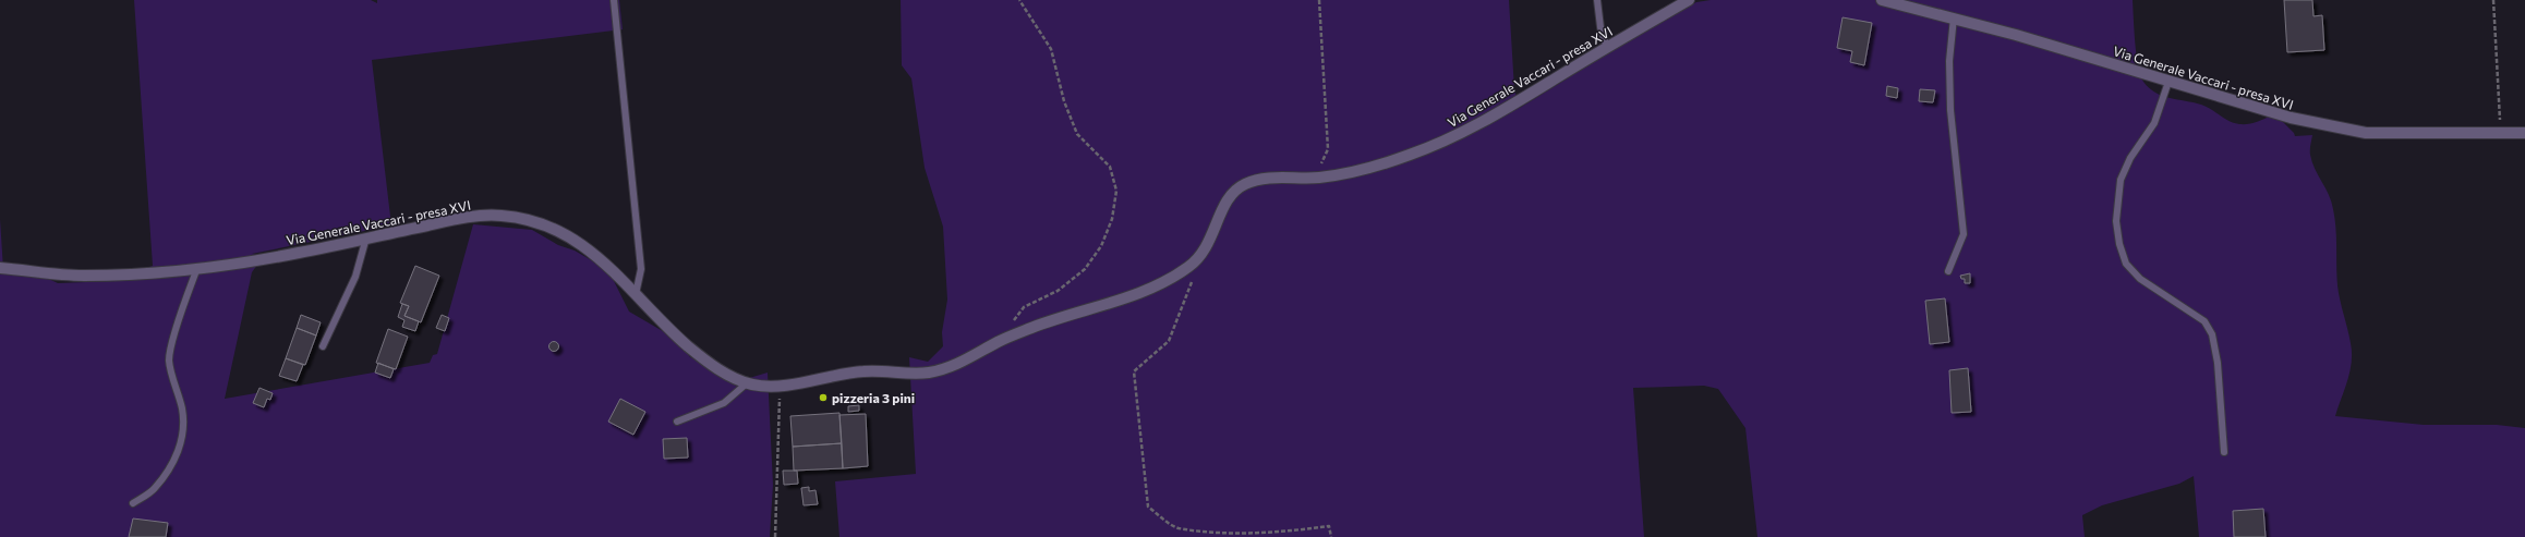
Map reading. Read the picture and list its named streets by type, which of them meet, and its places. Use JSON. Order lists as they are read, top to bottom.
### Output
{
  "streets": {
    "street": ["Via Generale Vaccari - presa XVI"]
  },
  "places": ["pizzeria 3 pini"]
}
